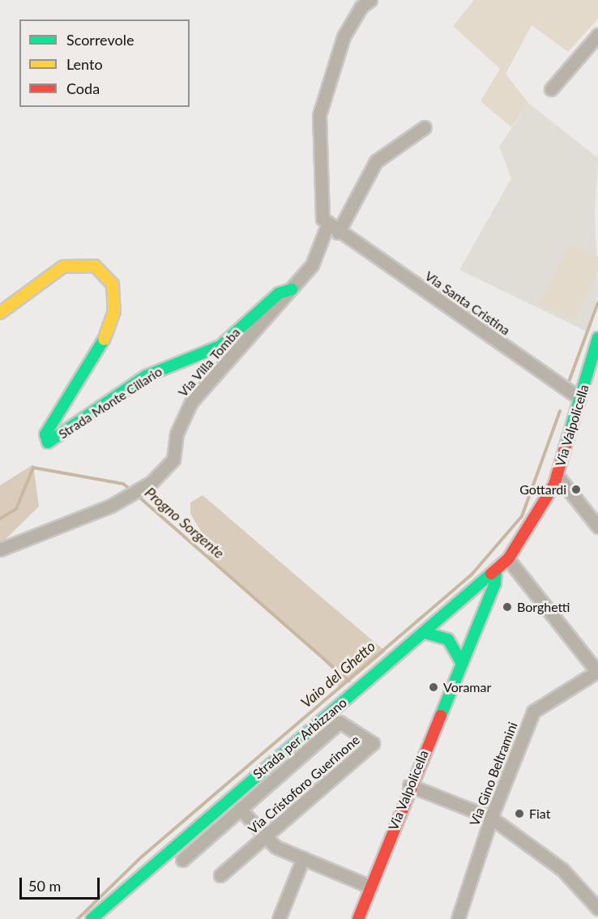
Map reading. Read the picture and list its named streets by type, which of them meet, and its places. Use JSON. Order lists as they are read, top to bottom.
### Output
{
  "streets": {
    "street": [
      "Via Santa Cristina",
      "Via Villa Tomba",
      "Strada Monte Cillario",
      "Via Valpolicella",
      "Strada per Arbizzano",
      "Via Gino Beltramini",
      "Via Cristoforo Guerinone"
    ]
  },
  "crossings": [
    ["Via Santa Cristina", "Via Villa Tomba"],
    ["Via Santa Cristina", "Via Valpolicella"],
    ["Via Villa Tomba", "Strada Monte Cillario"],
    ["Via Valpolicella", "Strada per Arbizzano"]
  ],
  "water": ["Progno Sorgente", "Vaio del Ghetto"],
  "places": [
    "Gottardi",
    "Borghetti",
    "Voramar",
    "Fiat"
  ],
  "legend": ["Scorrevole", "Lento", "Coda"],
  "scale_bar": "50 m"
}
